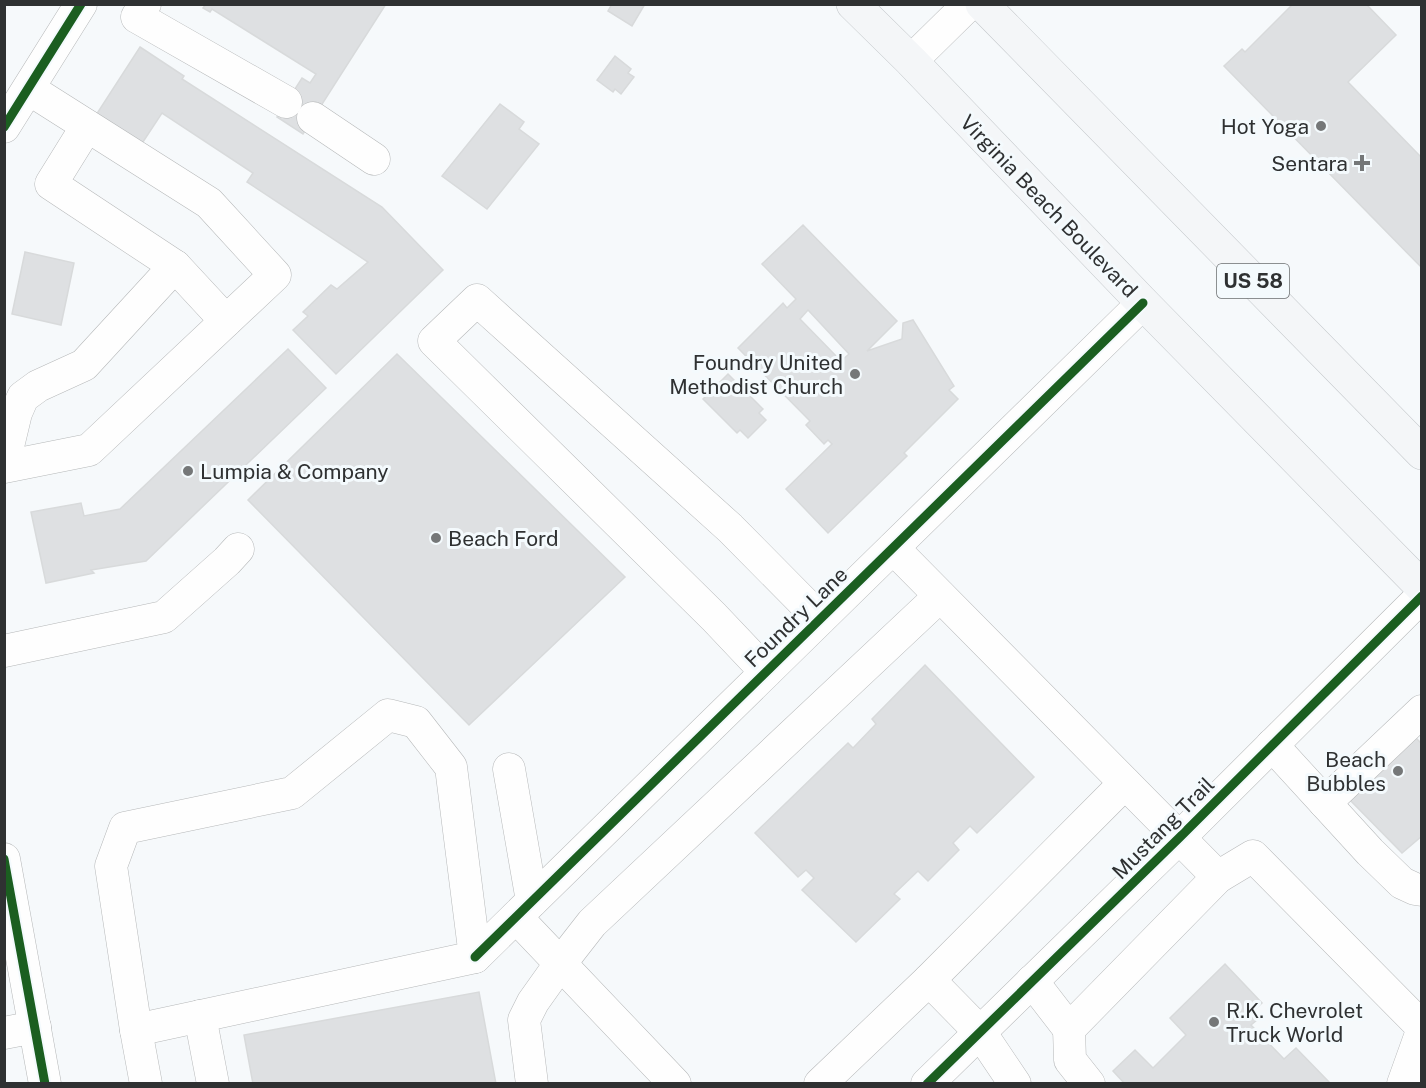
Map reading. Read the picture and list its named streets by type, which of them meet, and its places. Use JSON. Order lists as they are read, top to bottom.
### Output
{
  "streets": {
    "main road": ["Virginia Beach Boulevard", "US 58"],
    "street": ["Foundry Lane", "Mustang Trail"]
  },
  "crossings": [
    ["Virginia Beach Boulevard", "Foundry Lane"]
  ],
  "places": {
    "other": [
      "Hot Yoga",
      "Foundry United Methodist Church",
      "Lumpia & Company",
      "Beach Ford",
      "Beach Bubbles",
      "R.K. Chevrolet Truck World"
    ],
    "health": ["Sentara"]
  }
}
